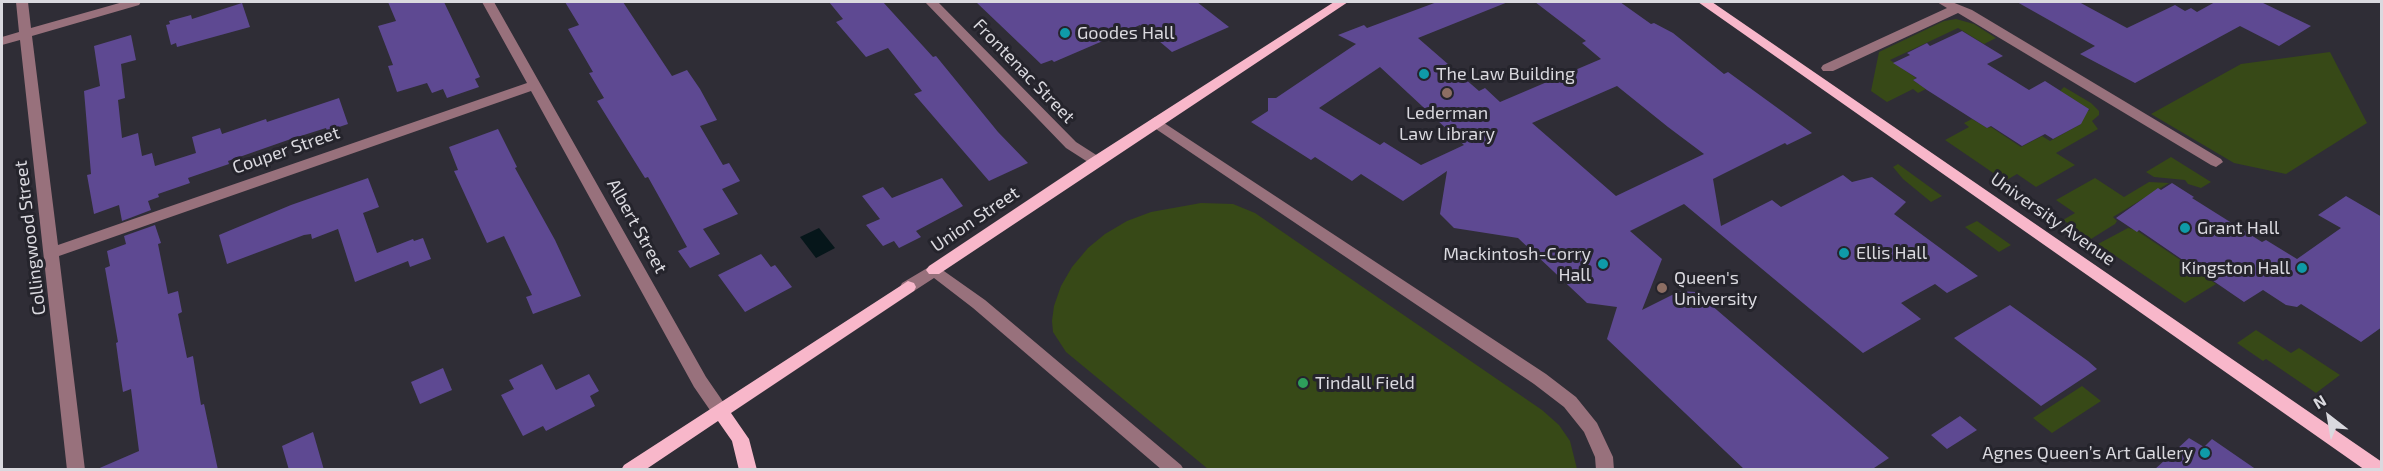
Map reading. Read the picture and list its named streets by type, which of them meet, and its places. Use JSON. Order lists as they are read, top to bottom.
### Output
{
  "streets": {
    "main road": ["Union Street", "University Avenue", "Albert Street"],
    "street": ["Frontenac Street", "Couper Street", "Collingwood Street"]
  },
  "crossings": [
    ["Frontenac Street", "Union Street"],
    ["Couper Street", "Albert Street"],
    ["Couper Street", "Collingwood Street"],
    ["Union Street", "Albert Street"]
  ],
  "places": [
    "Goodes Hall",
    "The Law Building",
    "Lederman Law Library",
    "Grant Hall",
    "Ellis Hall",
    "Mackintosh-Corry Hall",
    "Kingston Hall",
    "Queen's University",
    "Tindall Field",
    "Agnes Queen’s Art Gallery"
  ],
  "north": "top left"
}
